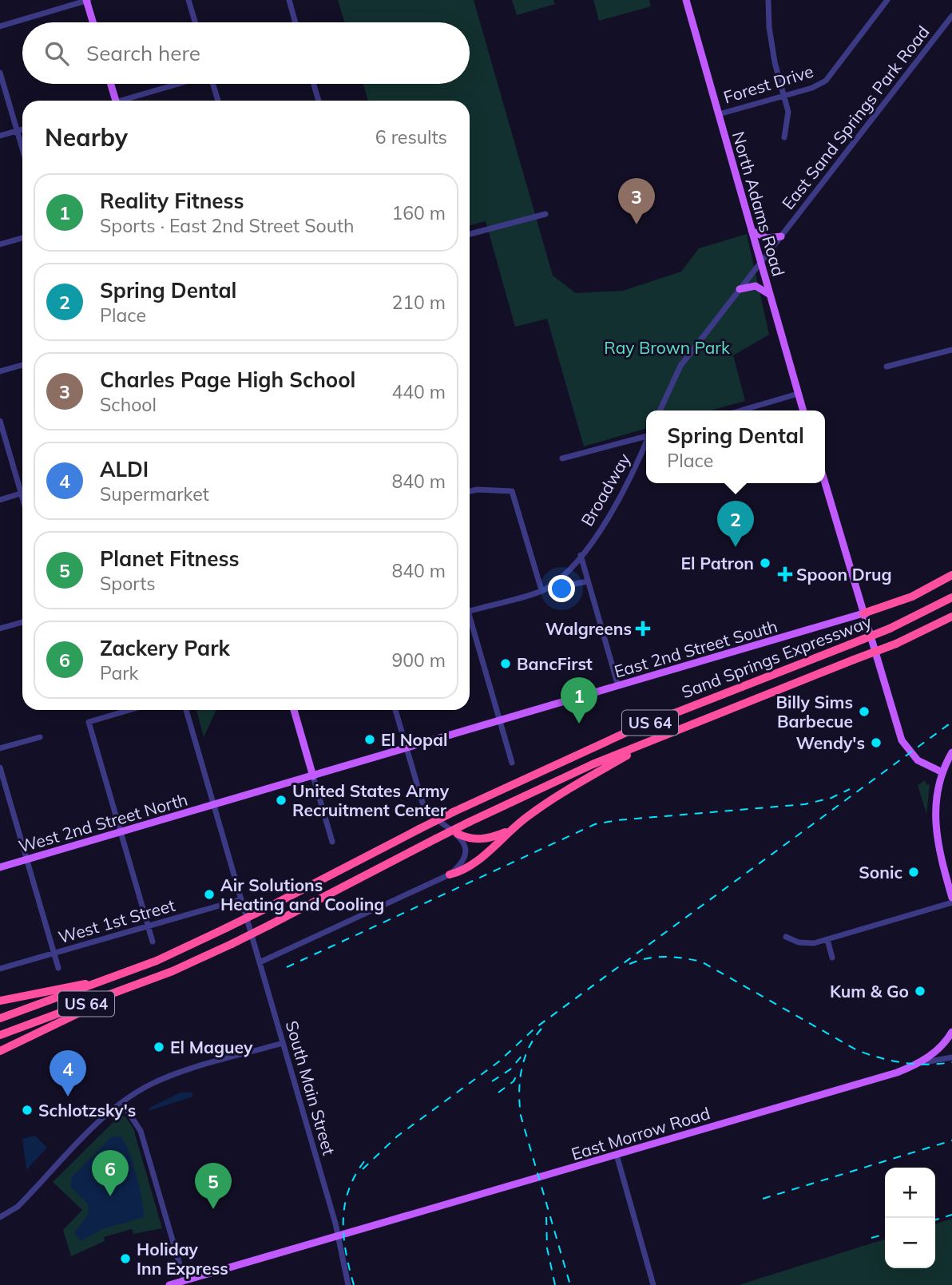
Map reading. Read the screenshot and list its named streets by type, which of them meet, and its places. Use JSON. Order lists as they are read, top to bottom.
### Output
{
  "streets": {
    "highway": ["Sand Springs Expressway", "US 64"],
    "main road": [
      "North Adams Road",
      "East 2nd Street South",
      "West 2nd Street North",
      "East Morrow Road"
    ],
    "street": [
      "Forest Drive",
      "East Sand Springs Park Road",
      "Broadway",
      "West 1st Street",
      "South Main Street"
    ]
  },
  "crossings": [
    ["Forest Drive", "North Adams Road"],
    ["East Sand Springs Park Road", "North Adams Road"],
    ["East 2nd Street South", "West 2nd Street North"],
    ["East 2nd Street South", "South Main Street"],
    ["West 2nd Street North", "South Main Street"],
    ["West 1st Street", "South Main Street"],
    ["South Main Street", "East Morrow Road"]
  ],
  "parks": ["Ray Brown Park"],
  "places": {
    "other": [
      "El Patron",
      "BancFirst",
      "Billy Sims Barbecue",
      "El Nopal",
      "Wendy's",
      "United States Army Recruitment Center",
      "Sonic",
      "Air Solutions Heating and Cooling",
      "Kum & Go",
      "El Maguey",
      "Schlotzsky's",
      "Holiday Inn Express"
    ],
    "health": ["Spoon Drug", "Walgreens"]
  },
  "page": {
    "search": "Search here",
    "heading": ["Nearby", "6 results"],
    "list": [
      {
        "mark": "1",
        "name": "Reality Fitness",
        "note": "Sports · East 2nd Street South",
        "value": "160 m"
      },
      {
        "mark": "2",
        "name": "Spring Dental",
        "note": "Place",
        "value": "210 m"
      },
      {
        "mark": "3",
        "name": "Charles Page High School",
        "note": "School",
        "value": "440 m"
      },
      {
        "mark": "4",
        "name": "ALDI",
        "note": "Supermarket",
        "value": "840 m"
      },
      {
        "mark": "5",
        "name": "Planet Fitness",
        "note": "Sports",
        "value": "840 m"
      },
      {
        "mark": "6",
        "name": "Zackery Park",
        "note": "Park",
        "value": "900 m"
      }
    ],
    "pins": [
      "3",
      "2",
      "1",
      "4",
      "6",
      "5"
    ],
    "popup": ["Spring Dental", "Place"],
    "map_buttons": ["+", "−"]
  }
}
